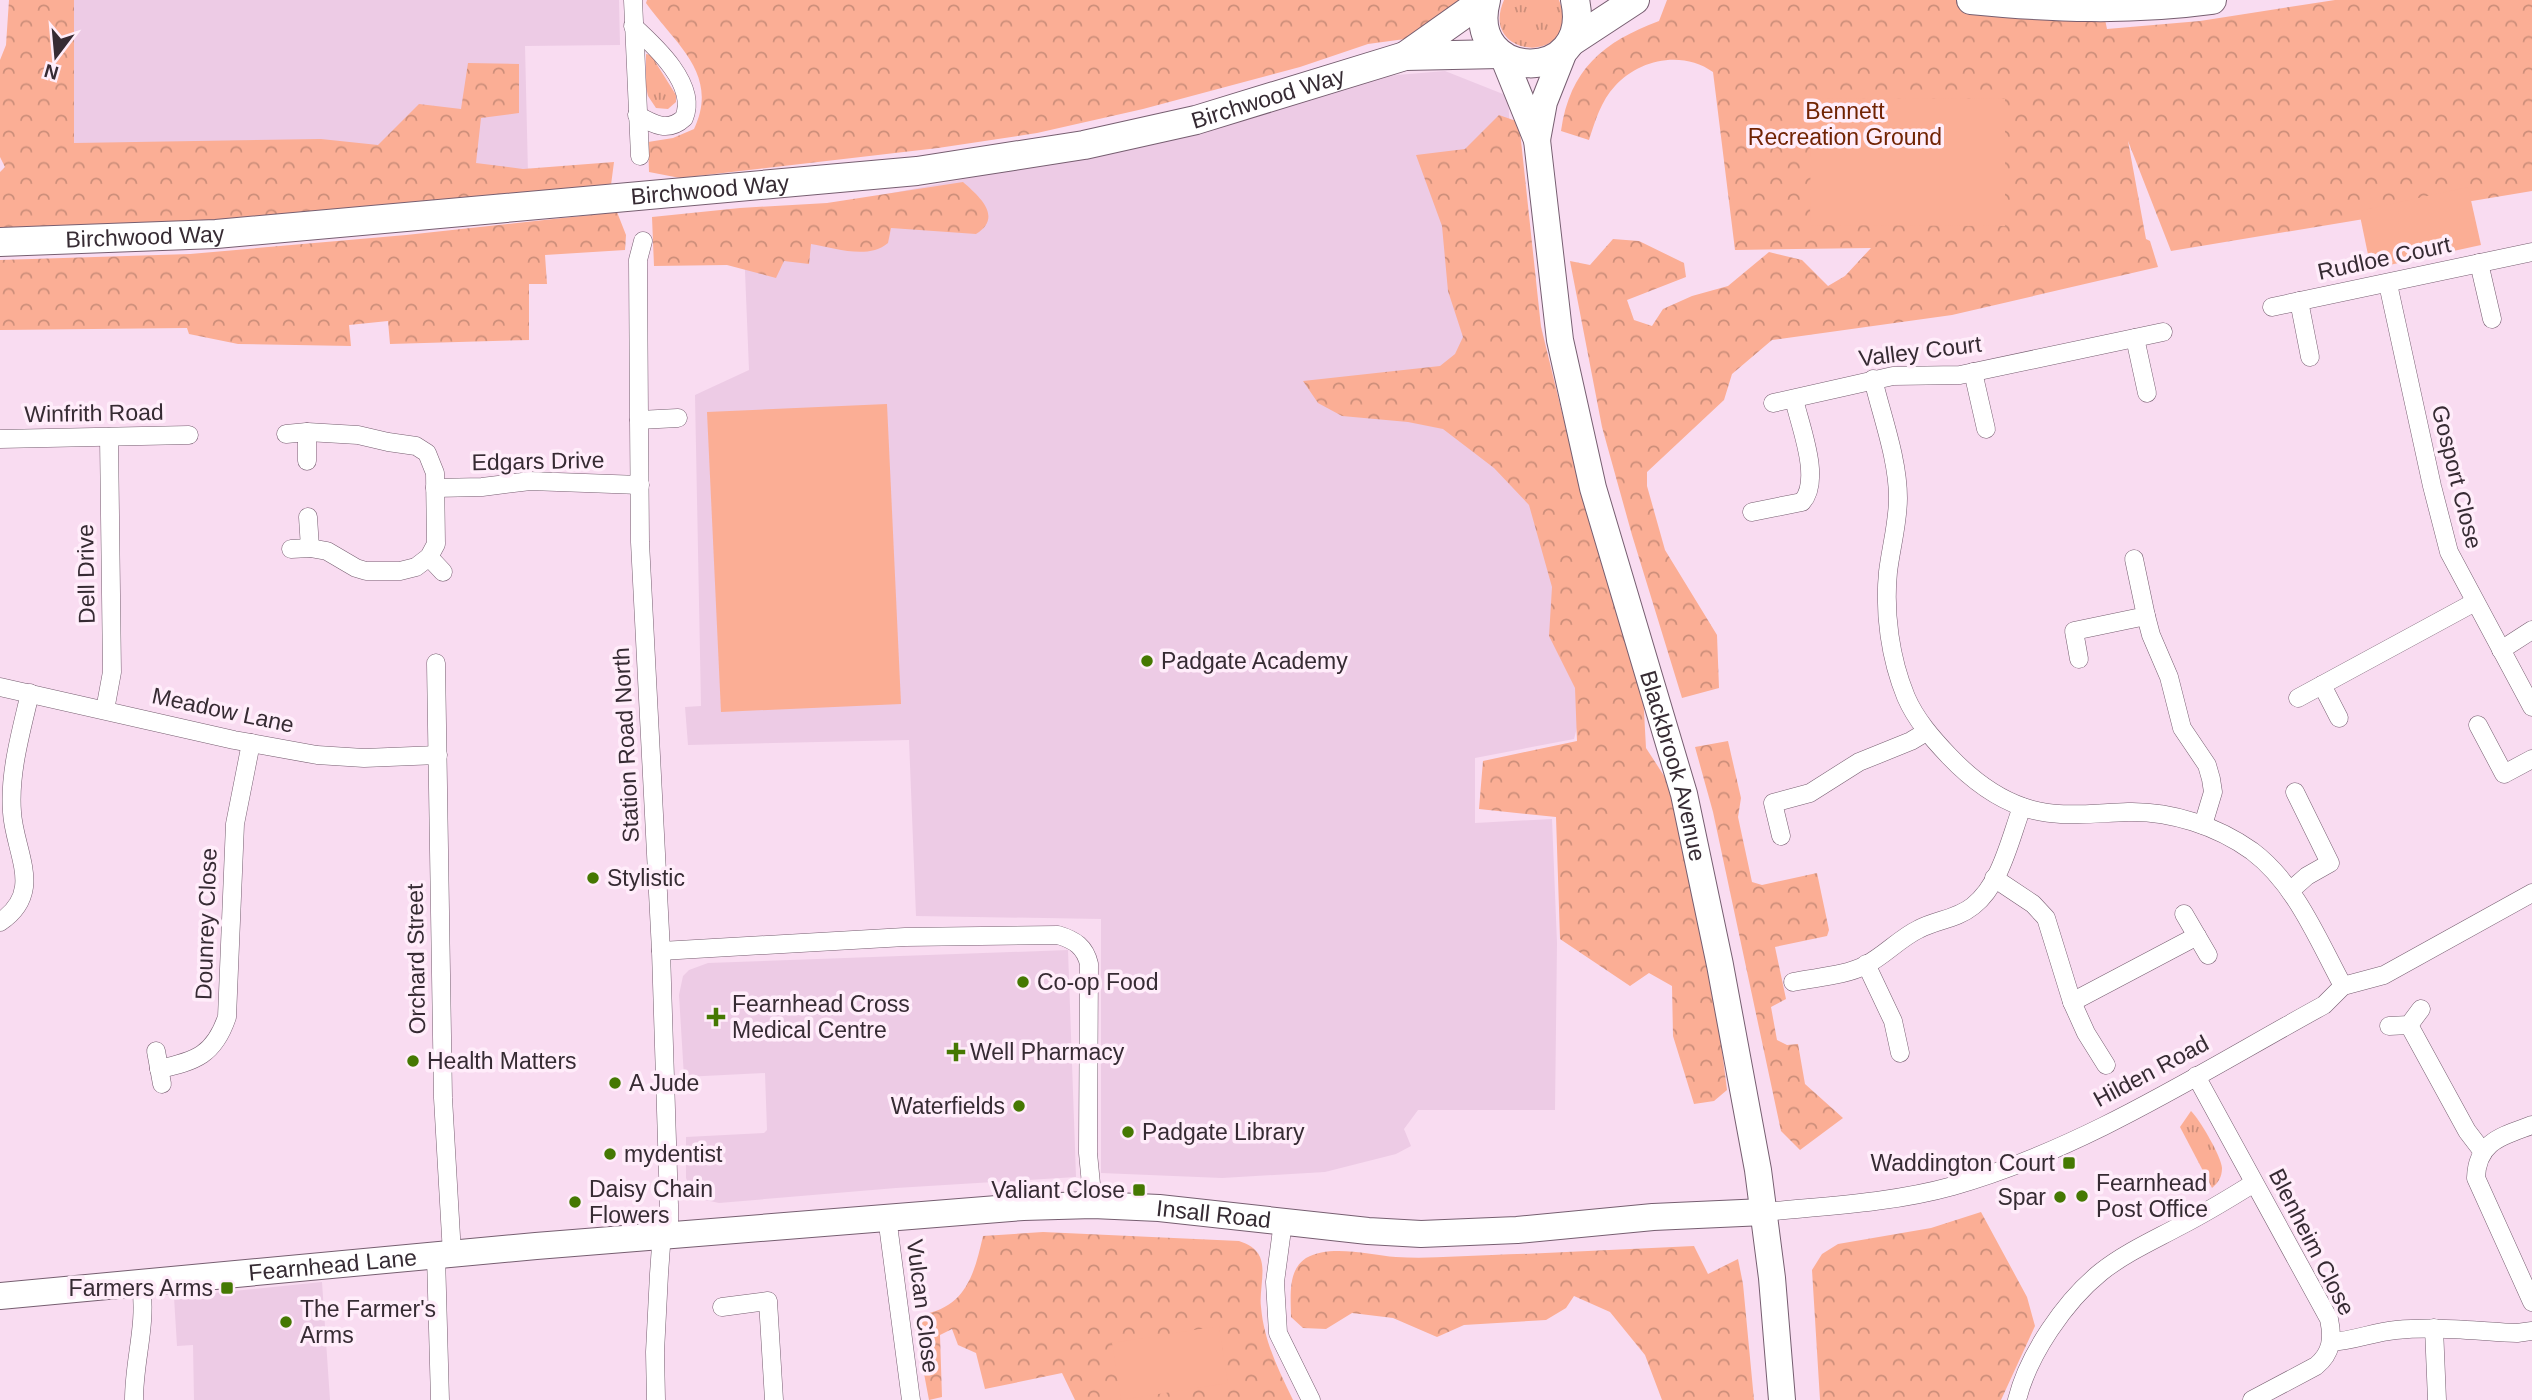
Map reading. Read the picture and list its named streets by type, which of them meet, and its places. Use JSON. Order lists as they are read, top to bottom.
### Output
{
  "streets": {
    "main road": ["Birchwood Way"],
    "street": [
      "Rudloe Court",
      "Valley Court",
      "Winfrith Road",
      "Edgars Drive",
      "Gosport Close",
      "Dell Drive",
      "Meadow Lane",
      "Station Road North",
      "Blackbrook Avenue",
      "Dounrey Close",
      "Orchard Street",
      "Hilden Road",
      "Insall Road",
      "Blenheim Close",
      "Fearnhead Lane",
      "Vulcan Close"
    ]
  },
  "crossings": [
    ["Birchwood Way", "Blackbrook Avenue"],
    ["Rudloe Court", "Gosport Close"],
    ["Winfrith Road", "Dell Drive"],
    ["Edgars Drive", "Station Road North"],
    ["Dell Drive", "Meadow Lane"],
    ["Meadow Lane", "Dounrey Close"],
    ["Meadow Lane", "Orchard Street"],
    ["Station Road North", "Insall Road"],
    ["Station Road North", "Fearnhead Lane"],
    ["Blackbrook Avenue", "Hilden Road"],
    ["Blackbrook Avenue", "Insall Road"],
    ["Orchard Street", "Fearnhead Lane"],
    ["Hilden Road", "Insall Road"],
    ["Hilden Road", "Blenheim Close"],
    ["Insall Road", "Fearnhead Lane"],
    ["Insall Road", "Vulcan Close"]
  ],
  "parks": ["Bennett Recreation Ground"],
  "places": {
    "other": [
      "Padgate Academy",
      "Stylistic",
      "Co-op Food",
      "Health Matters",
      "A Jude",
      "Waterfields",
      "Padgate Library",
      "mydentist",
      "Fearnhead Post Office",
      "Spar",
      "Daisy Chain Flowers",
      "The Farmer's Arms"
    ],
    "health": ["Fearnhead Cross Medical Centre", "Well Pharmacy"],
    "transit": ["Waddington Court", "Valiant Close", "Farmers Arms"]
  },
  "north": "bottom"
}
